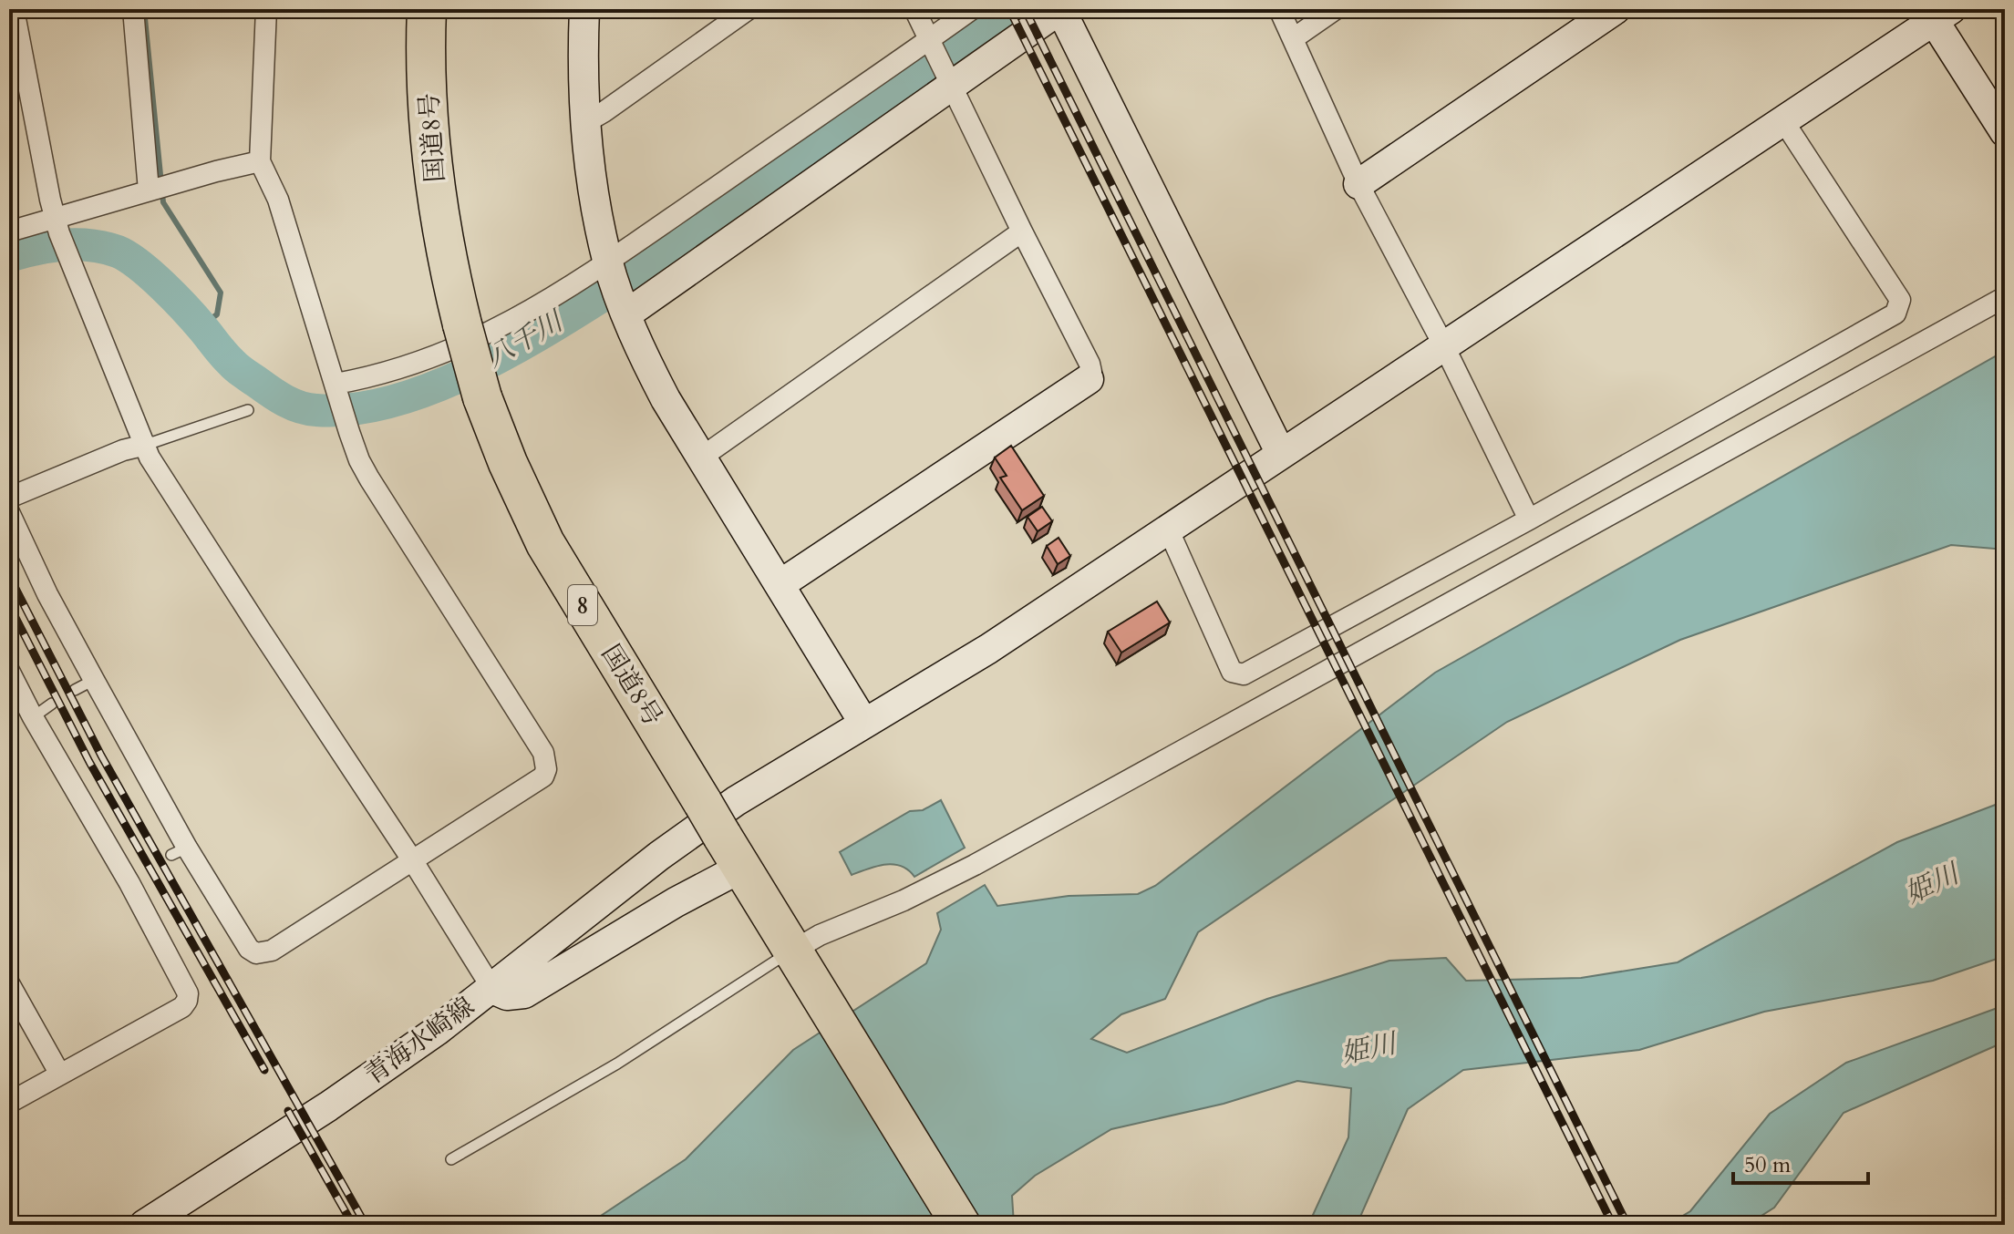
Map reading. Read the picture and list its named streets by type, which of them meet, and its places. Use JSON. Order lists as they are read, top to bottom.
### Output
{
  "streets": {
    "highway": ["国道8号", "8"],
    "street": ["青海水崎線"]
  },
  "crossings": [
    ["国道8号", "青海水崎線"]
  ],
  "water": ["八千川", "姫川"],
  "scale_bar": "50 m"
}
